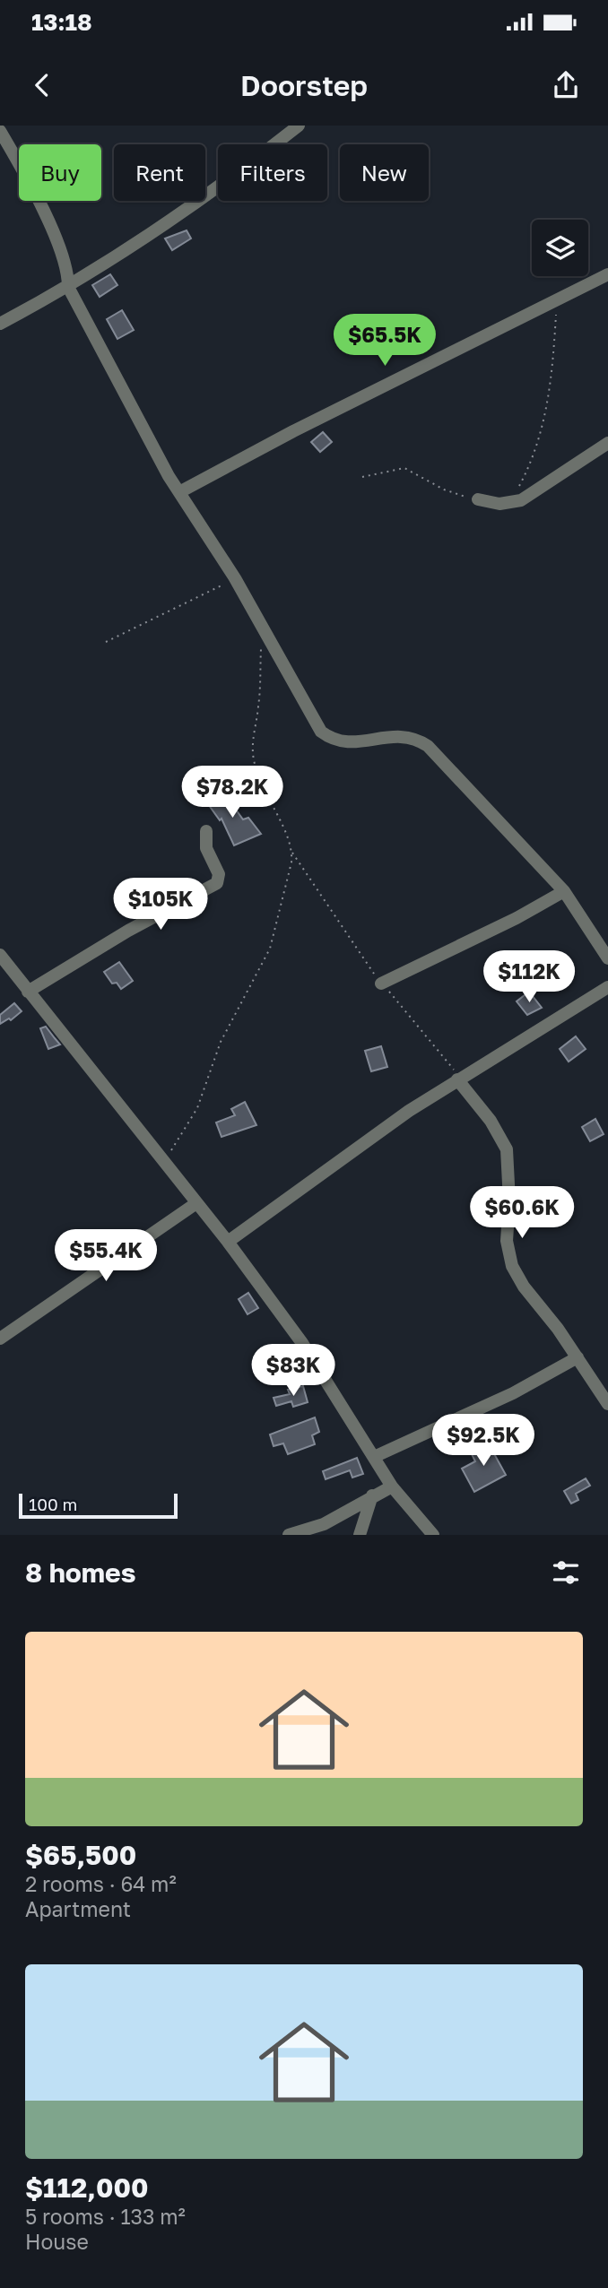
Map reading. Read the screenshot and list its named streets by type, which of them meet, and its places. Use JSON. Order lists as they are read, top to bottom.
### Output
{
  "scale_bar": "100 m",
  "page": {
    "status": "13:18",
    "header": "Doorstep",
    "chip": [
      "Buy",
      "Rent",
      "Filters",
      "New"
    ],
    "price": [
      "$65.5K",
      "$78.2K",
      "$105K",
      "$112K",
      "$60.6K",
      "$55.4K",
      "$83K",
      "$92.5K"
    ],
    "scale": "100 m",
    "heading": "8 homes",
    "list": [
      {
        "name": "$65,500",
        "note": "2 rooms · 64 m² · Apartment"
      },
      {
        "name": "$112,000",
        "note": "5 rooms · 133 m² · House"
      }
    ]
  }
}
